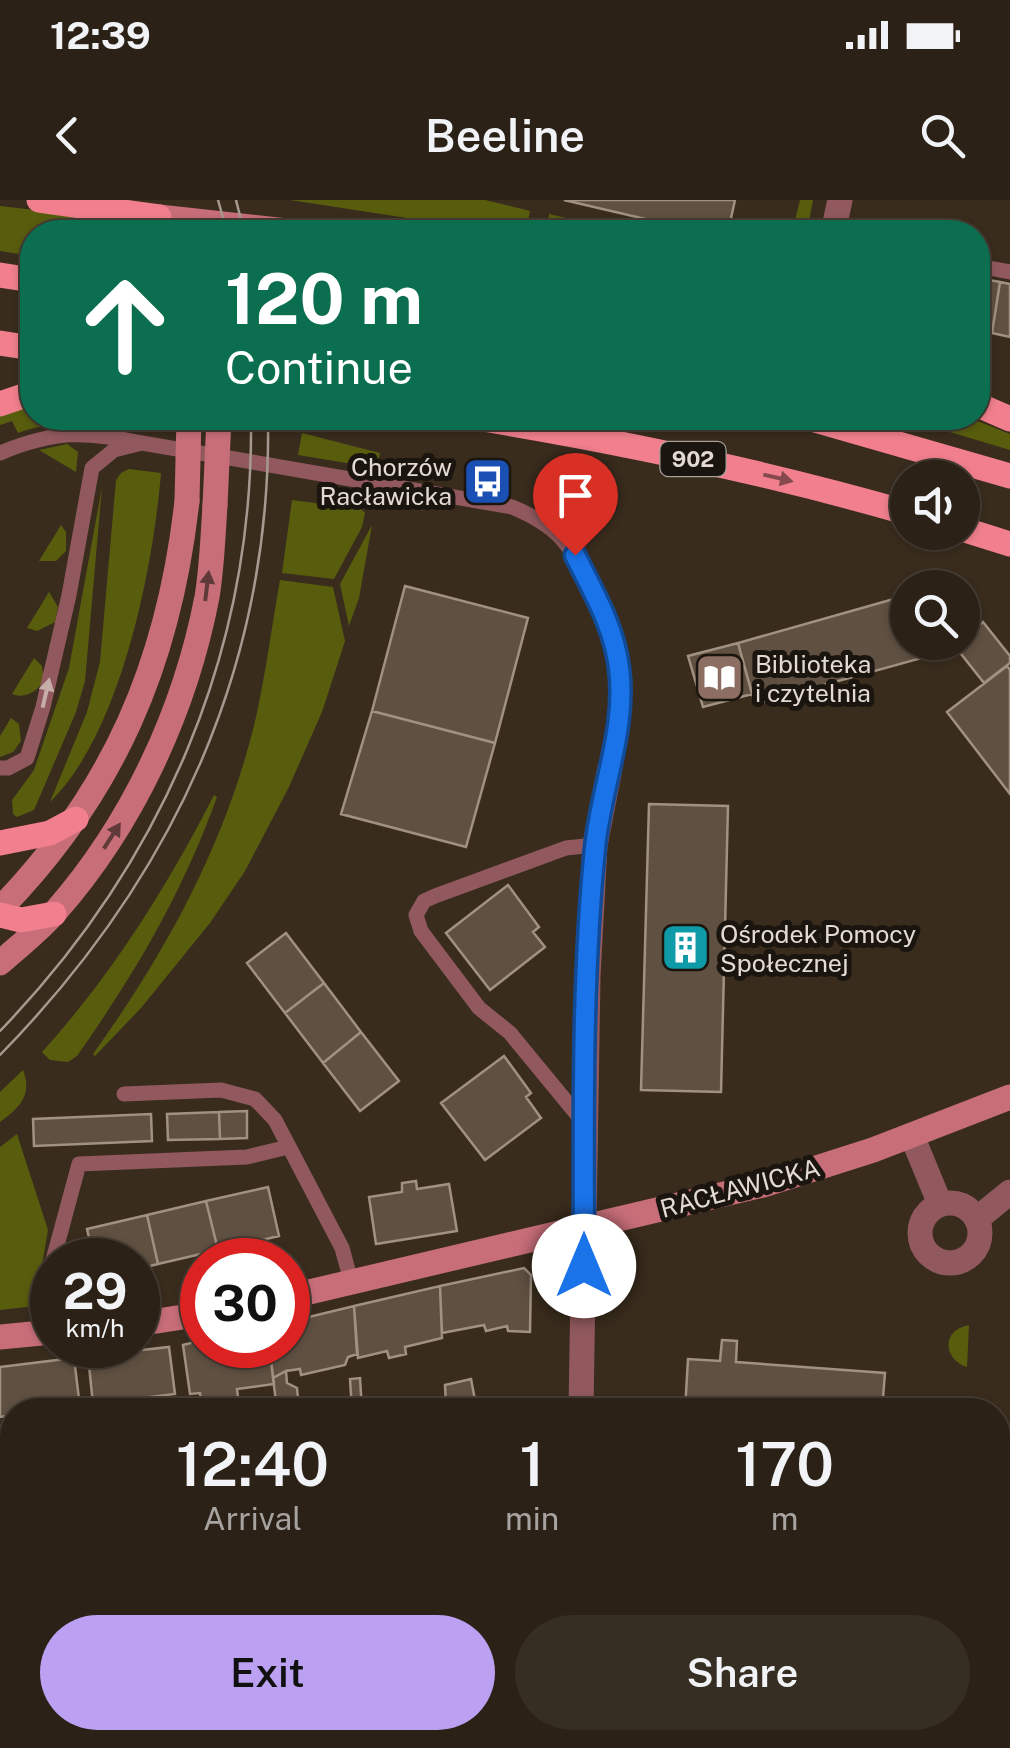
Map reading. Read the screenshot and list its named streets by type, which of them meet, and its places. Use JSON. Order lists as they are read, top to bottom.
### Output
{
  "streets": {
    "main road": ["902"],
    "street": ["RACŁAWICKA"]
  },
  "places": {
    "bus stop": ["Chorzów Racławicka"],
    "library": ["Biblioteka i czytelnia"],
    "building": ["Ośrodek Pomocy Społecznej"]
  },
  "page": {
    "status": "12:39",
    "header": "Beeline",
    "turn": ["120 m", "Continue"],
    "speed": "29 km/h",
    "limit": "30",
    "eta": [
      "12:40",
      "Arrival",
      "1",
      "min",
      "170",
      "m"
    ],
    "buttons": ["Exit", "Share"]
  }
}
